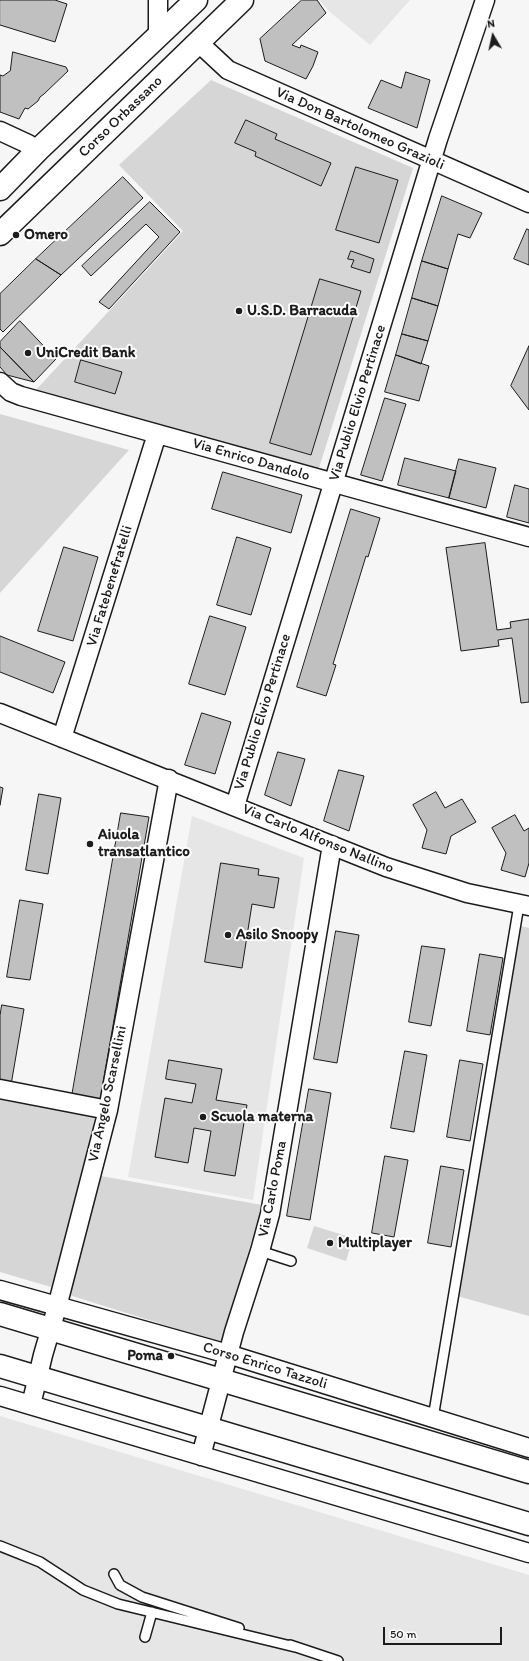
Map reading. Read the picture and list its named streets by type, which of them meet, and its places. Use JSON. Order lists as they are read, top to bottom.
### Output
{
  "streets": {
    "street": [
      "Corso Orbassano",
      "Via Don Bartolomeo Grazioli",
      "Via Publio Elvio Pertinace",
      "Via Enrico Dandolo",
      "Via Fatebenefratelli",
      "Via Carlo Alfonso Nallino",
      "Via Angelo Scarsellini",
      "Via Carlo Poma",
      "Corso Enrico Tazzoli"
    ]
  },
  "crossings": [
    ["Corso Orbassano", "Via Don Bartolomeo Grazioli"],
    ["Via Don Bartolomeo Grazioli", "Via Publio Elvio Pertinace"],
    ["Via Publio Elvio Pertinace", "Via Enrico Dandolo"],
    ["Via Publio Elvio Pertinace", "Via Carlo Alfonso Nallino"],
    ["Via Enrico Dandolo", "Via Fatebenefratelli"],
    ["Via Fatebenefratelli", "Via Carlo Alfonso Nallino"],
    ["Via Carlo Alfonso Nallino", "Via Angelo Scarsellini"],
    ["Via Carlo Alfonso Nallino", "Via Carlo Poma"],
    ["Via Angelo Scarsellini", "Corso Enrico Tazzoli"],
    ["Via Carlo Poma", "Corso Enrico Tazzoli"]
  ],
  "places": [
    "Omero",
    "U.S.D. Barracuda",
    "UniCredit Bank",
    "Aiuola transatlantico",
    "Asilo Snoopy",
    "Scuola materna",
    "Multiplayer",
    "Poma"
  ],
  "scale_bar": "50 m",
  "north": "top"
}
